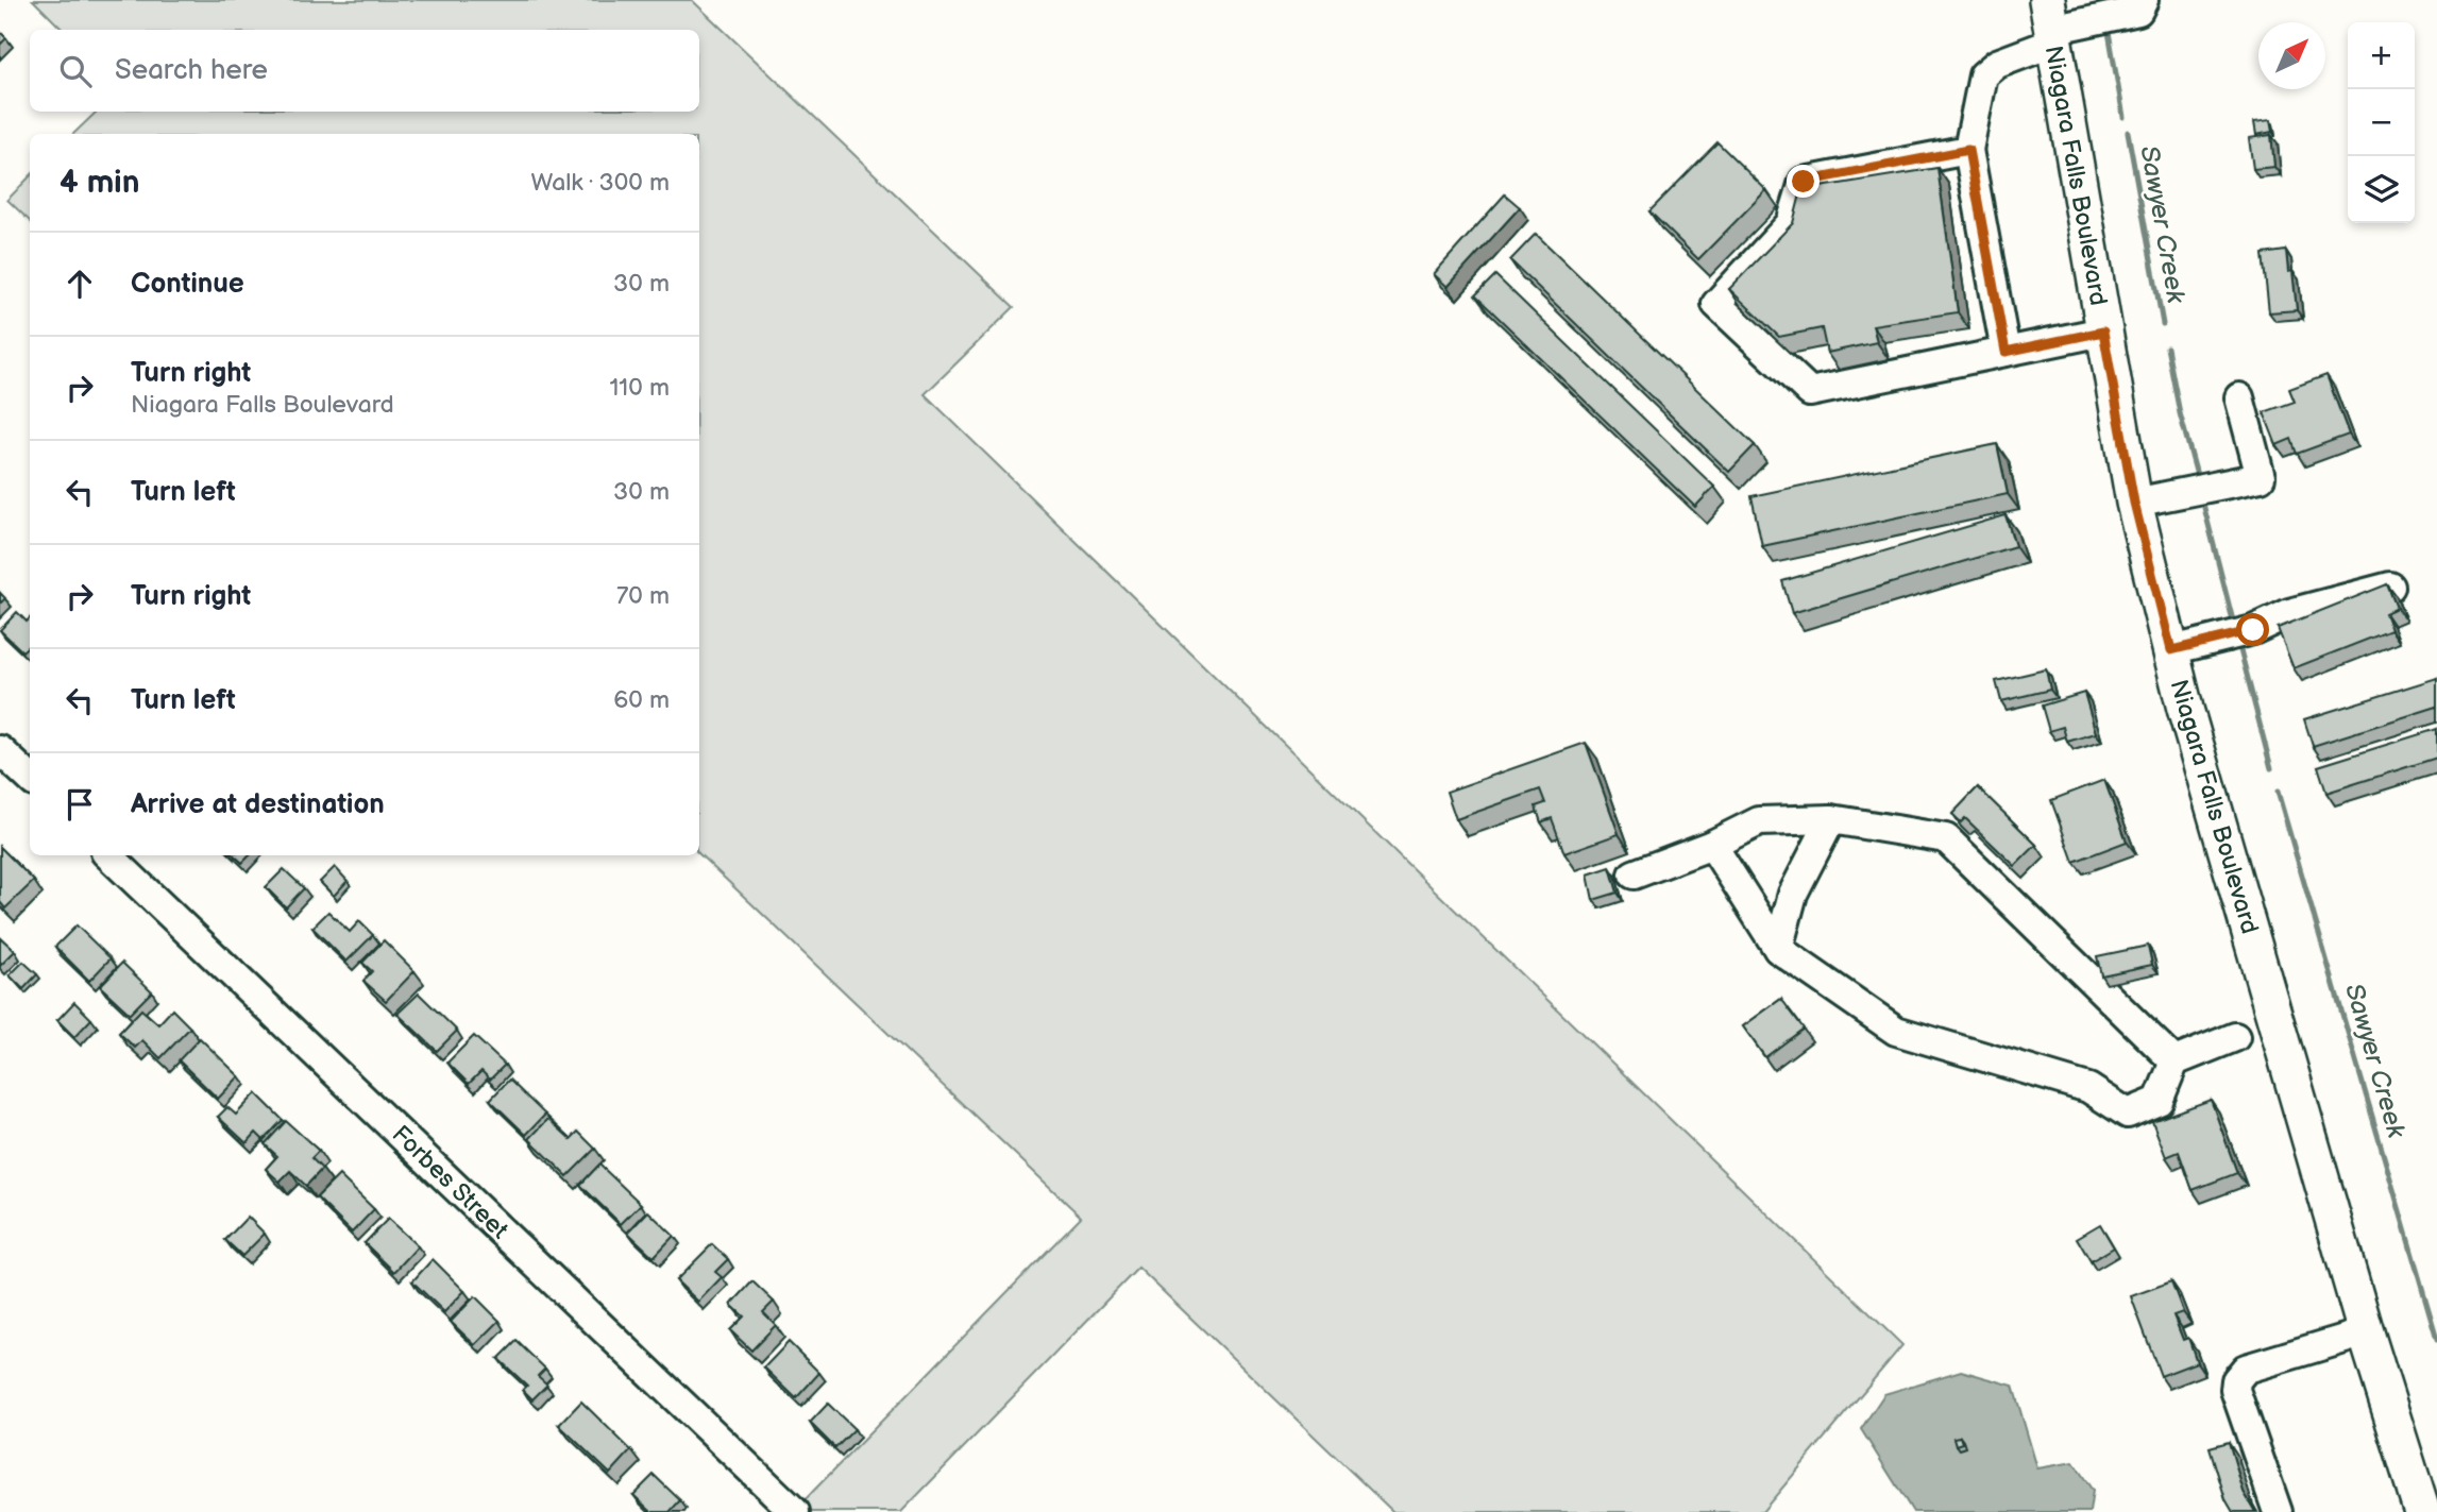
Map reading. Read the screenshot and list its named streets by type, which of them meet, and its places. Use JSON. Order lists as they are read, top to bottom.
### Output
{
  "streets": {
    "main road": ["Niagara Falls Boulevard"],
    "street": ["Forbes Street"]
  },
  "water": ["Sawyer Creek"],
  "north": "top right",
  "page": {
    "map_buttons": ["+", "−"],
    "search": "Search here",
    "heading": ["4 min", "Walk · 300 m"],
    "list": [
      ["Continue", "30 m"],
      ["Turn right", "Niagara Falls Boulevard", "110 m"],
      ["Turn left", "30 m"],
      ["Turn right", "70 m"],
      ["Turn left", "60 m"],
      "Arrive at destination"
    ]
  }
}
